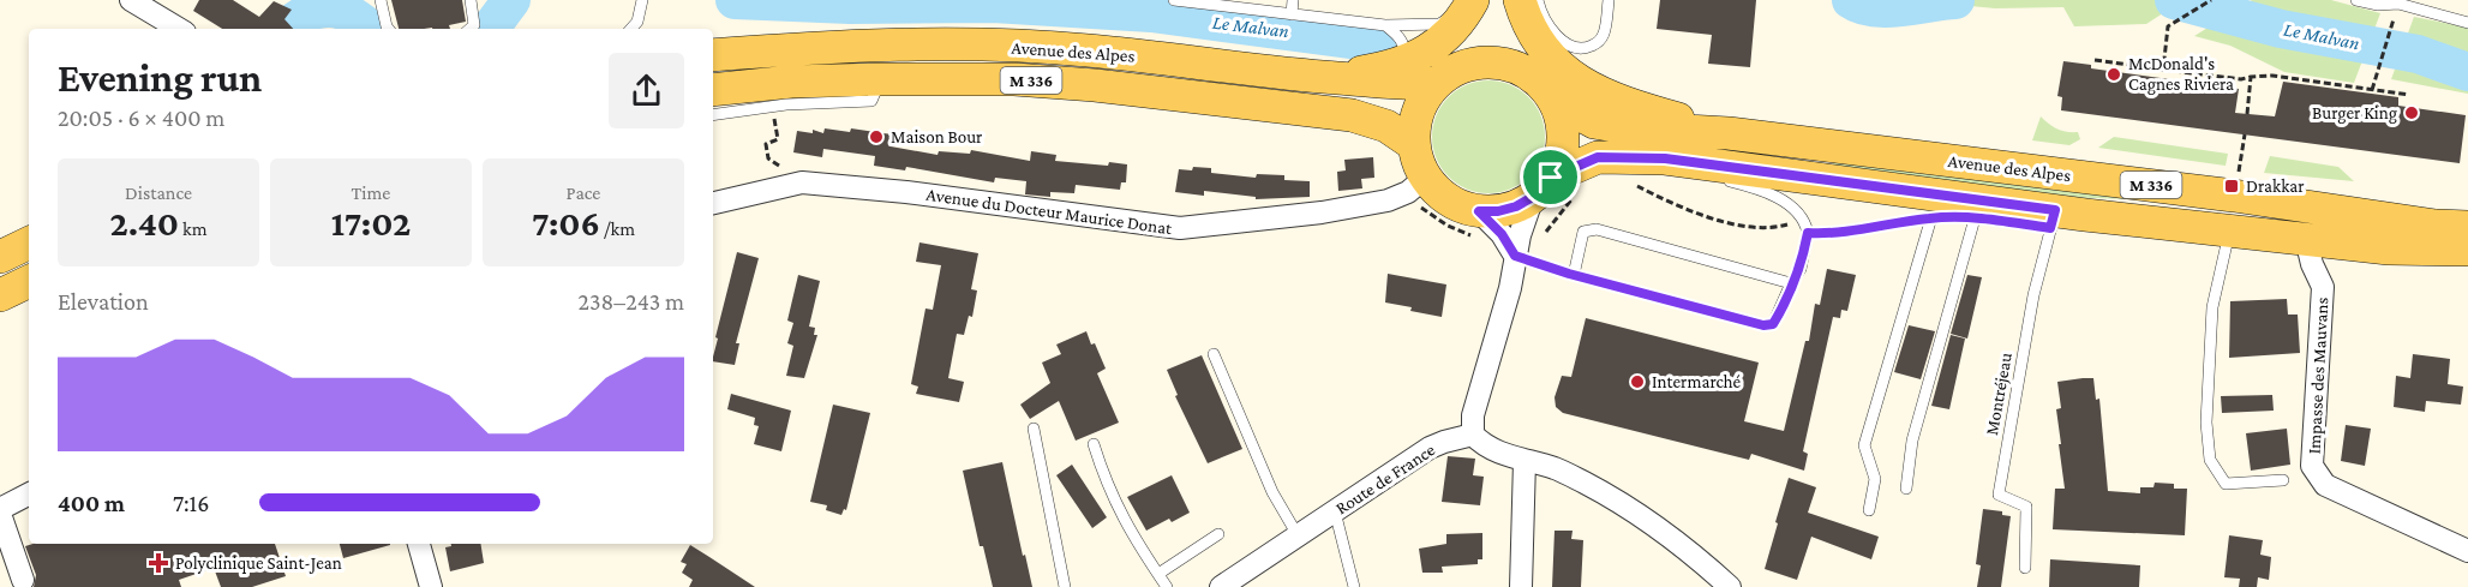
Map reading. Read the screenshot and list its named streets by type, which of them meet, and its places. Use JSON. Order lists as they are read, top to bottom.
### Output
{
  "streets": {
    "main road": ["Avenue des Alpes", "M 336"],
    "street": ["Avenue du Docteur Maurice Donat", "Impasse des Mauvans", "Route de France"],
    "lane": ["Montréjeau"]
  },
  "crossings": [
    ["Avenue des Alpes", "M 336"],
    ["Avenue des Alpes", "Avenue du Docteur Maurice Donat"],
    ["Avenue des Alpes", "Impasse des Mauvans"],
    ["Avenue des Alpes", "Montréjeau"]
  ],
  "water": ["Le Malvan"],
  "places": {
    "other": [
      "McDonald's Cagnes Riviera",
      "Burger King",
      "Maison Bour",
      "Intermarché"
    ],
    "transit": ["Drakkar"],
    "health": ["Polyclinique Saint-Jean"]
  },
  "page": {
    "heading": ["Evening run", "20:05 · 6 × 400 m"],
    "stats": [
      ["Distance", "2.40 km"],
      ["Time", "17:02"],
      ["Pace", "7:06 /km"]
    ],
    "chart": ["Elevation", "238–243 m"],
    "list": [
      {
        "name": "400 m",
        "note": "7:16"
      }
    ]
  }
}
